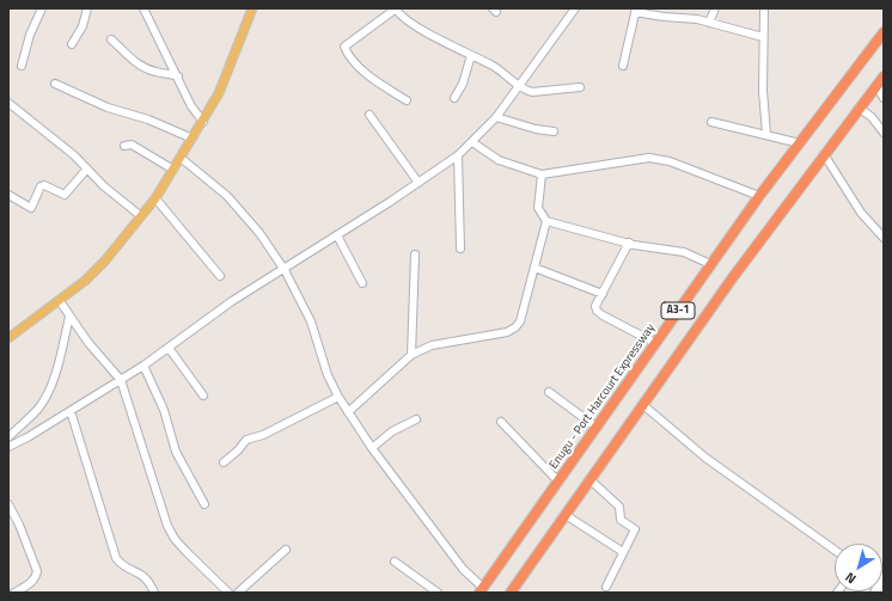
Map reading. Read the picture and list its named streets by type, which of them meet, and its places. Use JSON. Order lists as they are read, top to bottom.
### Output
{
  "streets": {
    "highway": ["A3-1", "Enugu - Port Harcourt Expressway"]
  },
  "north": "bottom left"
}
